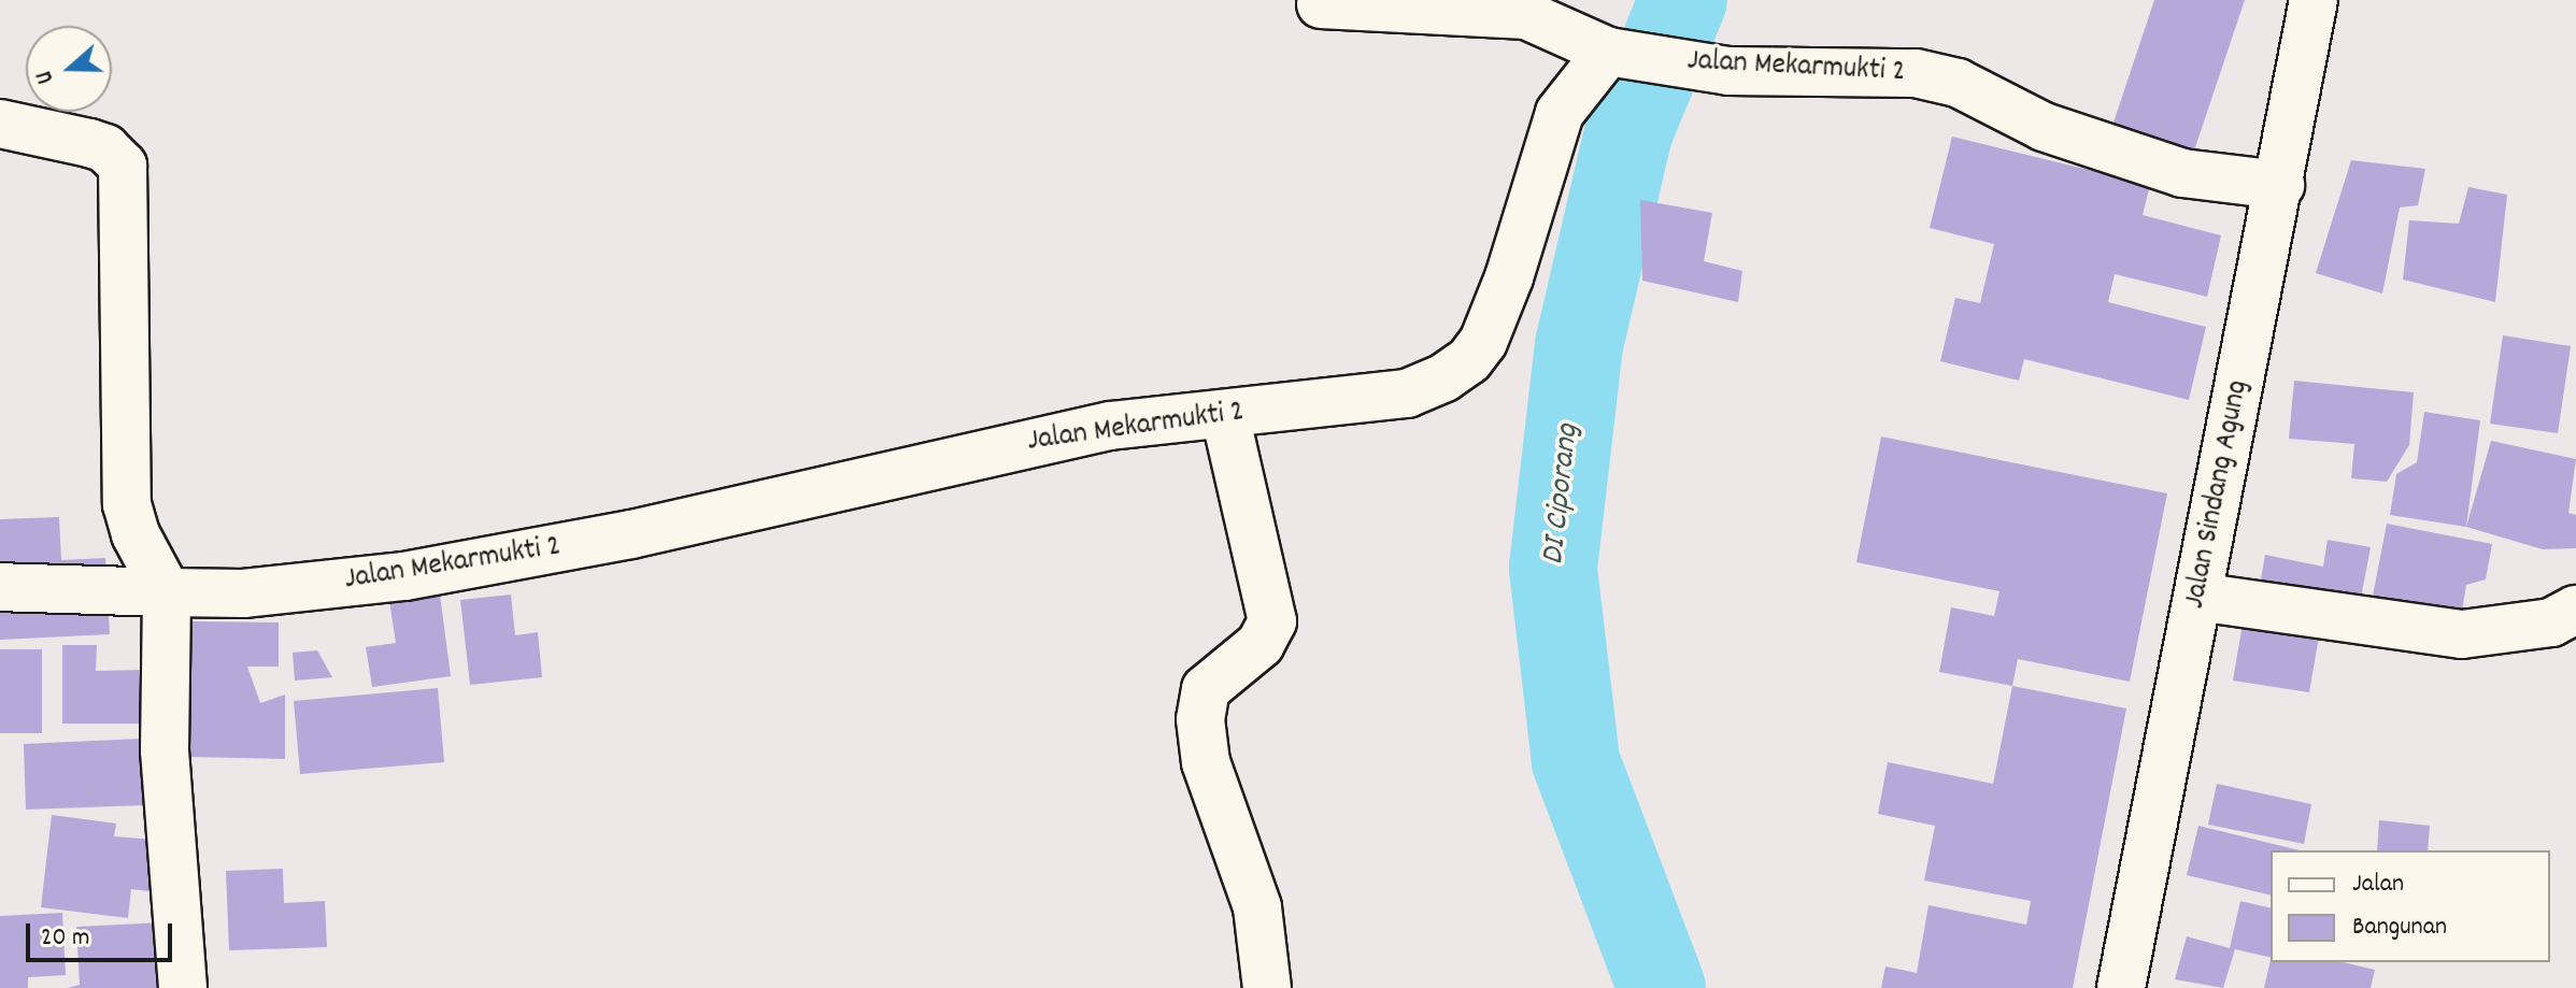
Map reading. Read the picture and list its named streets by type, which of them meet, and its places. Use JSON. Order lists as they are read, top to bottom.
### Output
{
  "streets": {
    "street": ["Jalan Mekarmukti 2", "Jalan Sindang Agung"]
  },
  "crossings": [
    ["Jalan Mekarmukti 2", "Jalan Sindang Agung"]
  ],
  "water": ["DI Ciporang"],
  "legend": ["Jalan", "Bangunan"],
  "scale_bar": "20 m",
  "north": "left"
}
